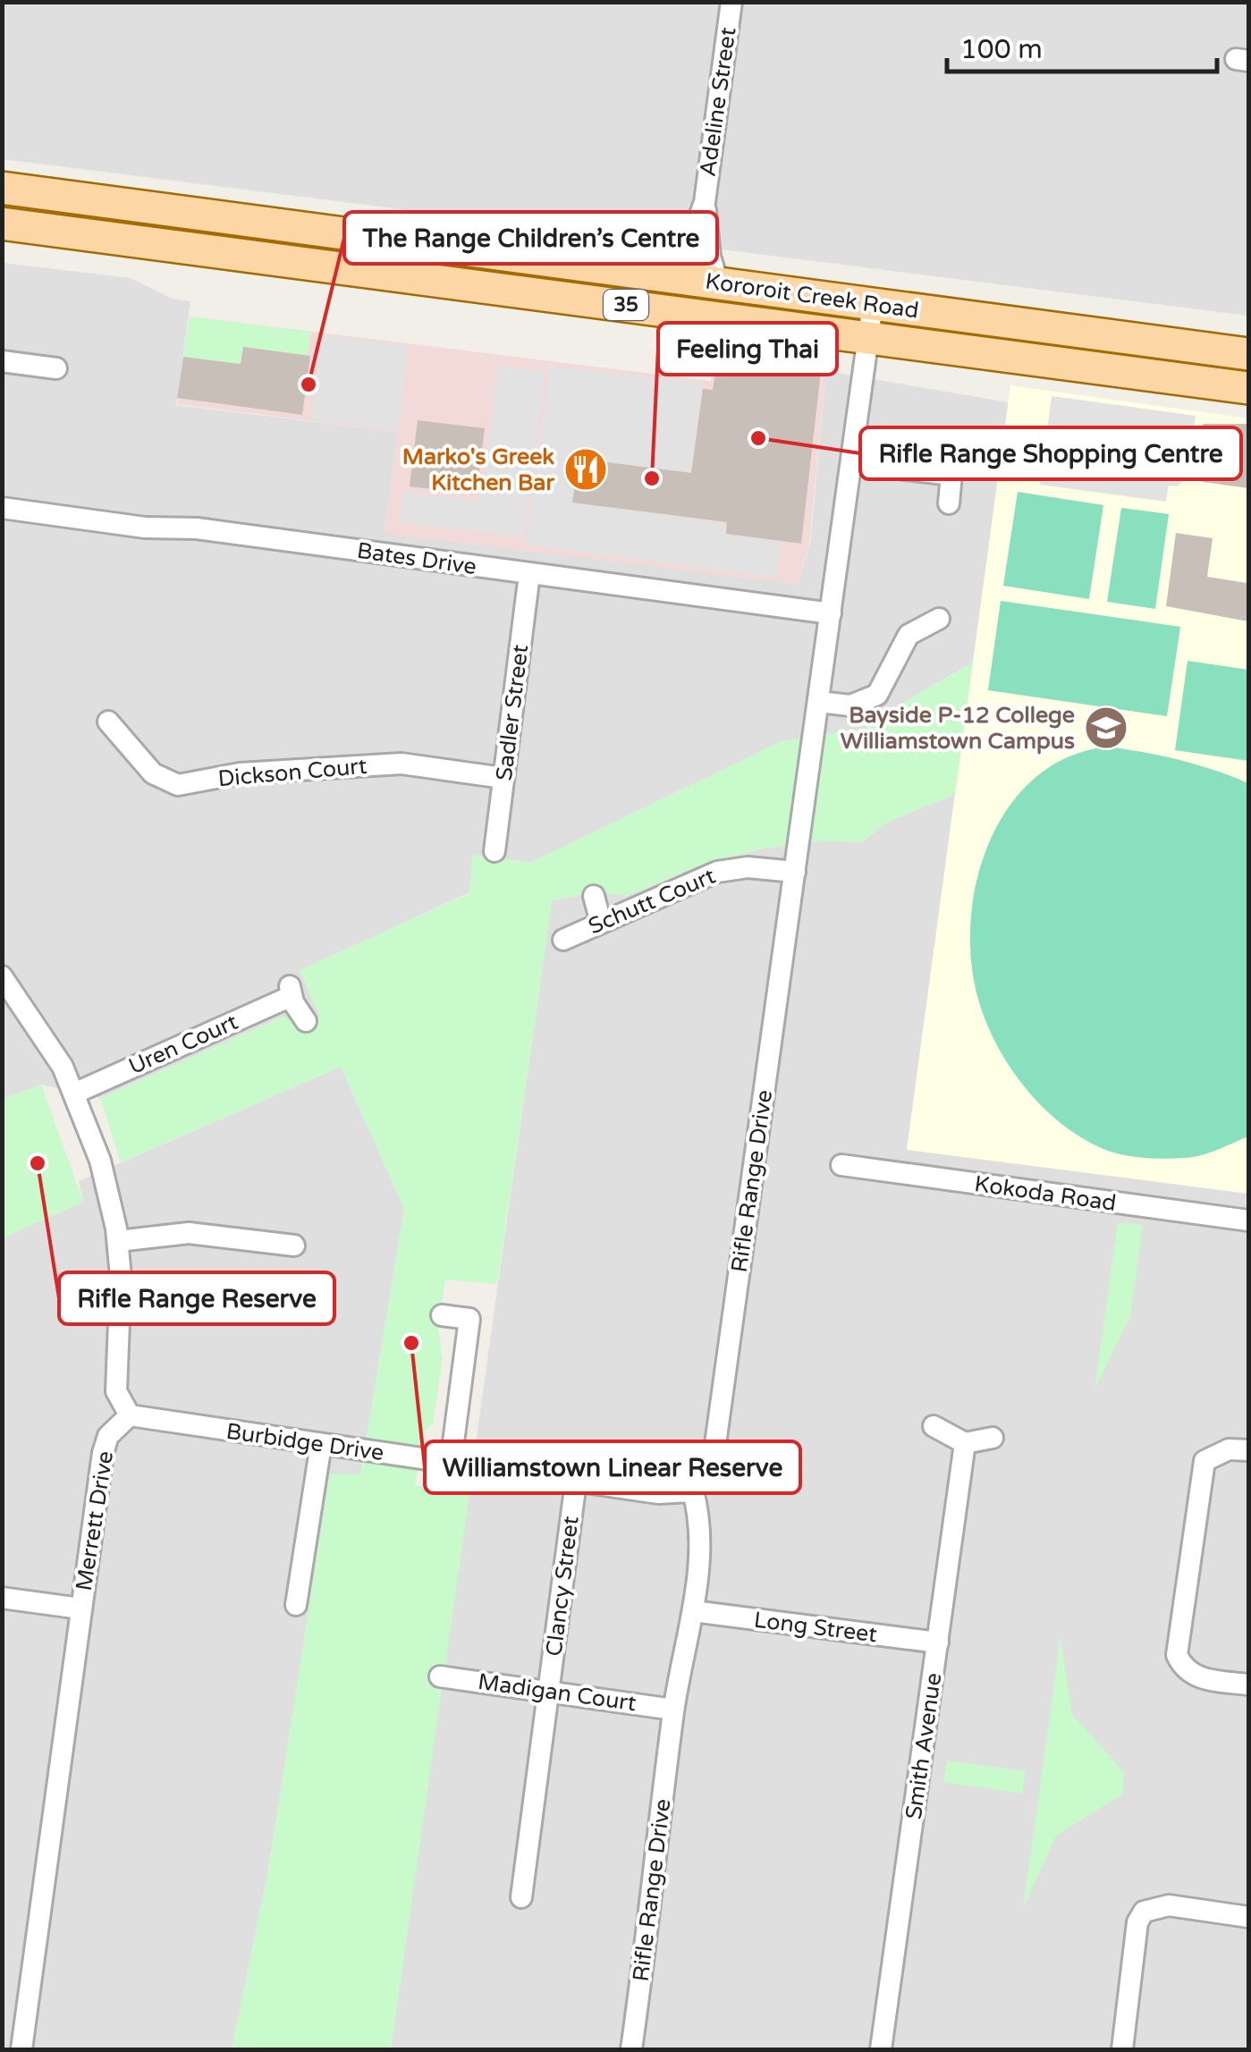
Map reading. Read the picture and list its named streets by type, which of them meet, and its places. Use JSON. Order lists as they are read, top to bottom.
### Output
{
  "streets": {
    "main road": ["Kororoit Creek Road", "35"],
    "street": [
      "Adeline Street",
      "Bates Drive",
      "Sadler Street",
      "Dickson Court",
      "Schutt Court",
      "Uren Court",
      "Rifle Range Drive",
      "Kokoda Road",
      "Burbidge Drive",
      "Merrett Drive",
      "Clancy Street",
      "Long Street",
      "Madigan Court",
      "Smith Avenue"
    ]
  },
  "crossings": [
    ["Adeline Street", "Kororoit Creek Road"],
    ["Kororoit Creek Road", "Rifle Range Drive"],
    ["Bates Drive", "Sadler Street"],
    ["Bates Drive", "Rifle Range Drive"],
    ["Sadler Street", "Dickson Court"],
    ["Schutt Court", "Rifle Range Drive"],
    ["Rifle Range Drive", "Burbidge Drive"],
    ["Rifle Range Drive", "Long Street"],
    ["Rifle Range Drive", "Madigan Court"],
    ["Burbidge Drive", "Merrett Drive"],
    ["Burbidge Drive", "Clancy Street"],
    ["Clancy Street", "Madigan Court"],
    ["Long Street", "Smith Avenue"]
  ],
  "places": {
    "other": [
      "The Range Children’s Centre",
      "Rifle Range Shopping Centre",
      "Feeling Thai",
      "Rifle Range Reserve",
      "Williamstown Linear Reserve"
    ],
    "restaurant": ["Marko's Greek Kitchen Bar"],
    "school or university": ["Bayside P-12 College Williamstown Campus"]
  },
  "scale_bar": "100 m"
}
